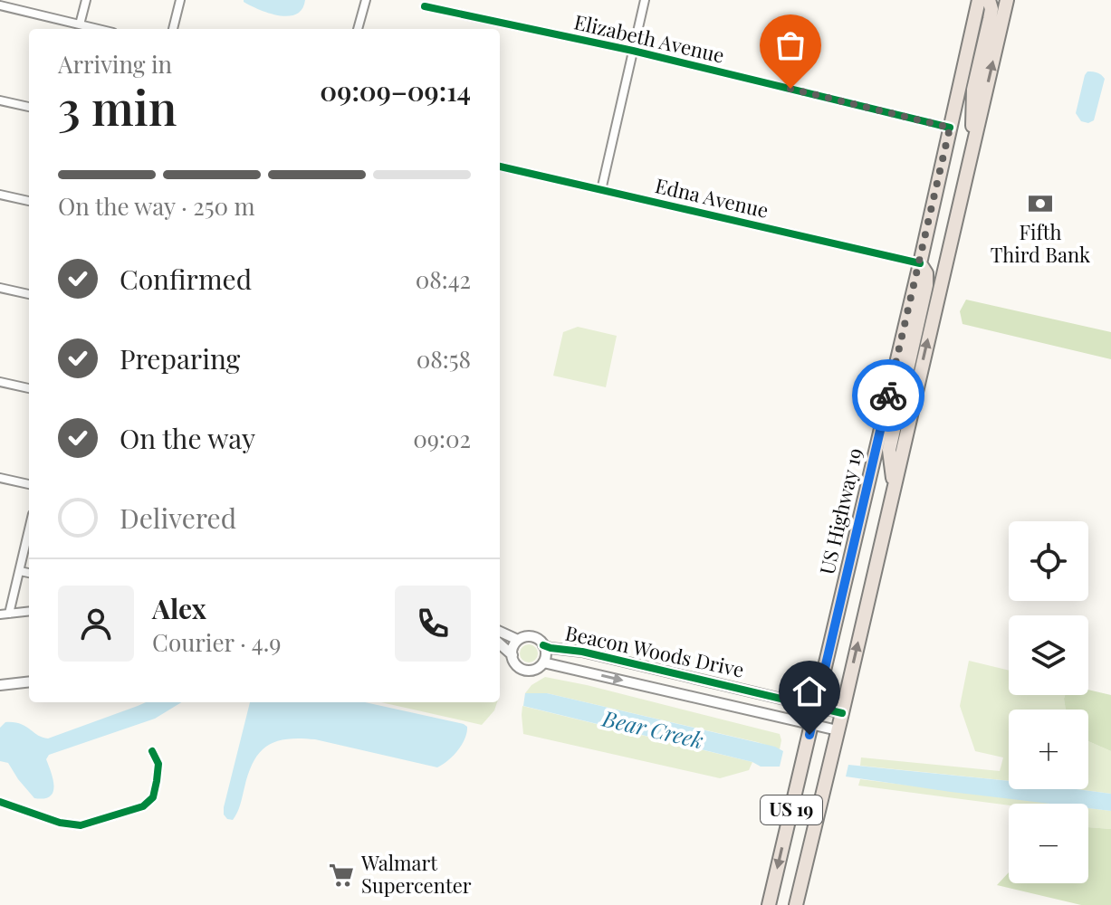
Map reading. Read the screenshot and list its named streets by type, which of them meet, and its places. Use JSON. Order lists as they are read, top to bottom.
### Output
{
  "streets": {
    "highway": ["US Highway 19", "US 19"],
    "street": ["Elizabeth Avenue", "Edna Avenue", "Beacon Woods Drive"]
  },
  "crossings": [
    ["Elizabeth Avenue", "US Highway 19"],
    ["Edna Avenue", "US Highway 19"],
    ["US Highway 19", "Beacon Woods Drive"],
    ["Beacon Woods Drive", "US 19"]
  ],
  "water": ["Bear Creek"],
  "places": {
    "bank": ["Fifth Third Bank"],
    "supermarket": ["Walmart Supercenter"]
  },
  "page": {
    "heading": ["3 min", "Arriving in", "09:09–09:14"],
    "panel": ["Alex", "Courier · 4.9"],
    "bar": "On the way · 250 m",
    "list": [
      ["Confirmed", "08:42"],
      ["Preparing", "08:58"],
      ["On the way", "09:02"],
      "Delivered"
    ],
    "map_buttons": ["+", "−"]
  }
}
